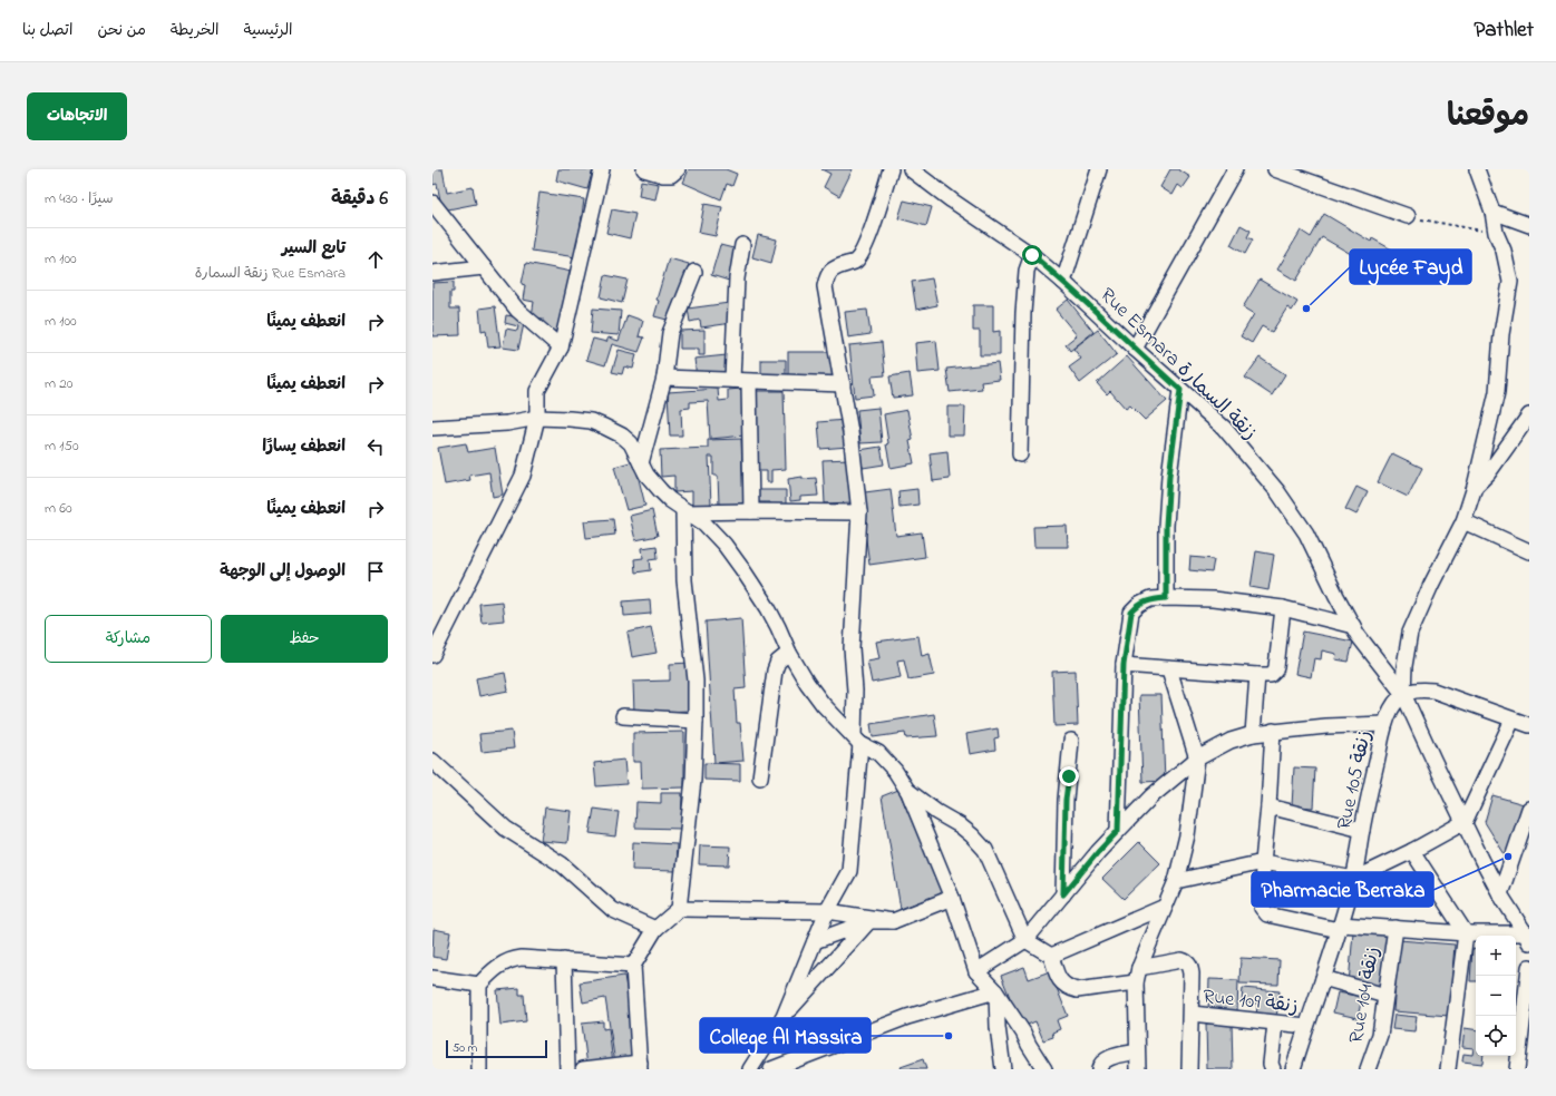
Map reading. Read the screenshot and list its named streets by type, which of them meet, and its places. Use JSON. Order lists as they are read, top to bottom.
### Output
{
  "streets": {
    "street": [
      "Rue Esmara زنقة السمارة",
      "Rue 105 زنقة",
      "Rue 104 زنقة",
      "Rue 109 زنقة"
    ]
  },
  "crossings": [
    ["Rue Esmara زنقة السمارة", "Rue 105 زنقة"],
    ["Rue 105 زنقة", "Rue 109 زنقة"]
  ],
  "places": ["Lycée Fayd", "Pharmacie Berraka", "College Al Massira"],
  "scale_bar": "50 m",
  "page": {
    "header": "Pathlet",
    "nav": [
      "الرئيسية",
      "الخريطة",
      "من نحن",
      "اتصل بنا"
    ],
    "title": "موقعنا",
    "buttons": [
      "الاتجاهات",
      ["حفظ", "مشاركة"]
    ],
    "heading": ["6 دقيقة", "سيرًا · 430 m"],
    "list": [
      ["تابع السير", "Rue Esmara زنقة السمارة", "100 m"],
      ["انعطف يمينًا", "100 m"],
      ["انعطف يمينًا", "20 m"],
      ["انعطف يسارًا", "150 m"],
      ["انعطف يمينًا", "60 m"],
      "الوصول إلى الوجهة"
    ],
    "map_buttons": ["+", "−"],
    "scale": "50 m"
  }
}
